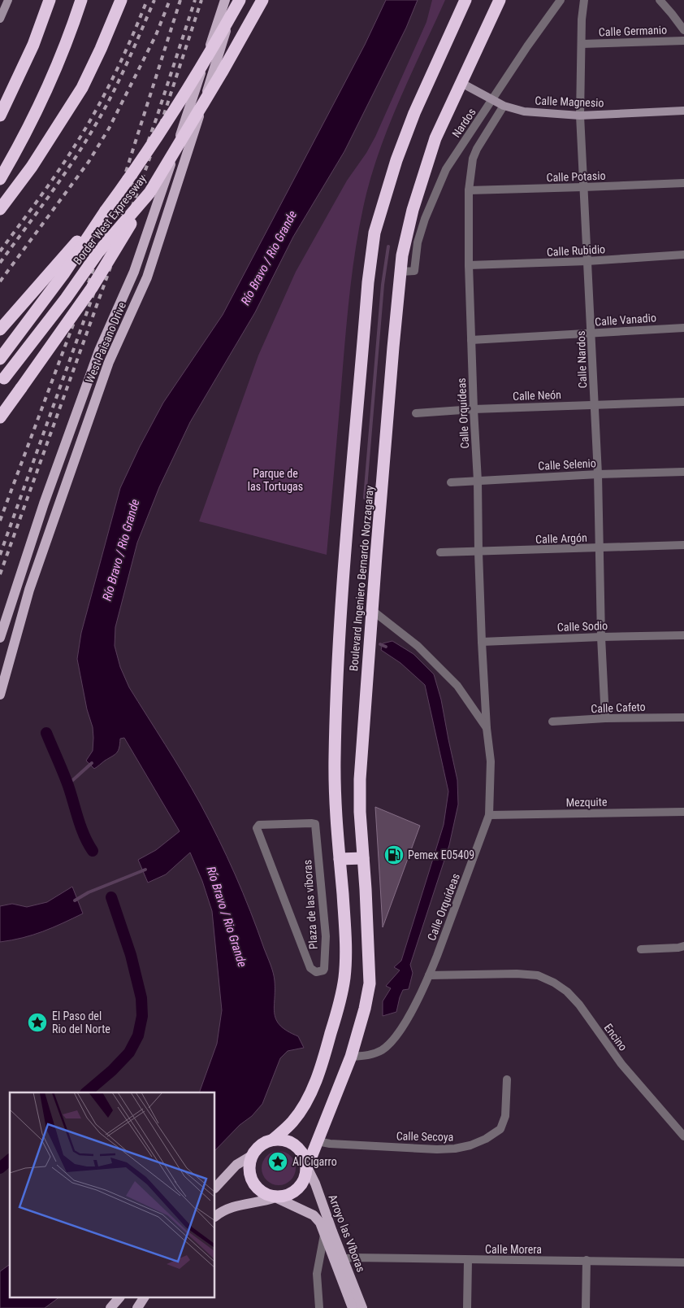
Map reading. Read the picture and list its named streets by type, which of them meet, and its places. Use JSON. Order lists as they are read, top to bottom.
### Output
{
  "streets": {
    "highway": ["Border West Expressway", "Boulevard Ingeniero Bernardo Norzagaray"],
    "main road": ["West Paisano Drive", "Arroyo las Víboras"],
    "street": [
      "Calle Germanio",
      "Calle Magnesio",
      "Nardos",
      "Calle Potasio",
      "Calle Rubidio",
      "Calle Vanadio",
      "Calle Nardos",
      "Calle Neón",
      "Calle Orquídeas",
      "Calle Selenio",
      "Calle Argón",
      "Calle Sodio",
      "Calle Cafeto",
      "Mezquite",
      "Plaza de las víboras",
      "Encino",
      "Calle Secoya",
      "Calle Morera"
    ]
  },
  "crossings": [
    ["Calle Germanio", "Calle Nardos"],
    ["Calle Magnesio", "Nardos"],
    ["Calle Magnesio", "Calle Nardos"],
    ["Calle Magnesio", "Calle Orquídeas"],
    ["Calle Magnesio", "Boulevard Ingeniero Bernardo Norzagaray"],
    ["Nardos", "Boulevard Ingeniero Bernardo Norzagaray"],
    ["Calle Potasio", "Calle Nardos"],
    ["Calle Potasio", "Calle Orquídeas"],
    ["Calle Rubidio", "Calle Nardos"],
    ["Calle Rubidio", "Calle Orquídeas"],
    ["Calle Vanadio", "Calle Nardos"],
    ["Calle Vanadio", "Calle Orquídeas"],
    ["Calle Nardos", "Calle Neón"],
    ["Calle Nardos", "Calle Selenio"],
    ["Calle Nardos", "Calle Argón"],
    ["Calle Nardos", "Calle Sodio"],
    ["Calle Nardos", "Calle Cafeto"],
    ["Calle Neón", "Calle Orquídeas"],
    ["Calle Orquídeas", "Calle Selenio"],
    ["Calle Orquídeas", "Calle Argón"],
    ["Calle Orquídeas", "Boulevard Ingeniero Bernardo Norzagaray"],
    ["Calle Orquídeas", "Calle Sodio"],
    ["Calle Orquídeas", "Mezquite"],
    ["Calle Orquídeas", "Encino"],
    ["Boulevard Ingeniero Bernardo Norzagaray", "Calle Secoya"],
    ["Boulevard Ingeniero Bernardo Norzagaray", "Arroyo las Víboras"],
    ["Arroyo las Víboras", "Calle Morera"]
  ],
  "water": ["Río Bravo / Rio Grande"],
  "parks": ["Parque de las Tortugas"],
  "places": {
    "fuel station": ["Pemex E05409"],
    "place": ["El Paso del Rio del Norte", "Al Cigarro"]
  }
}
